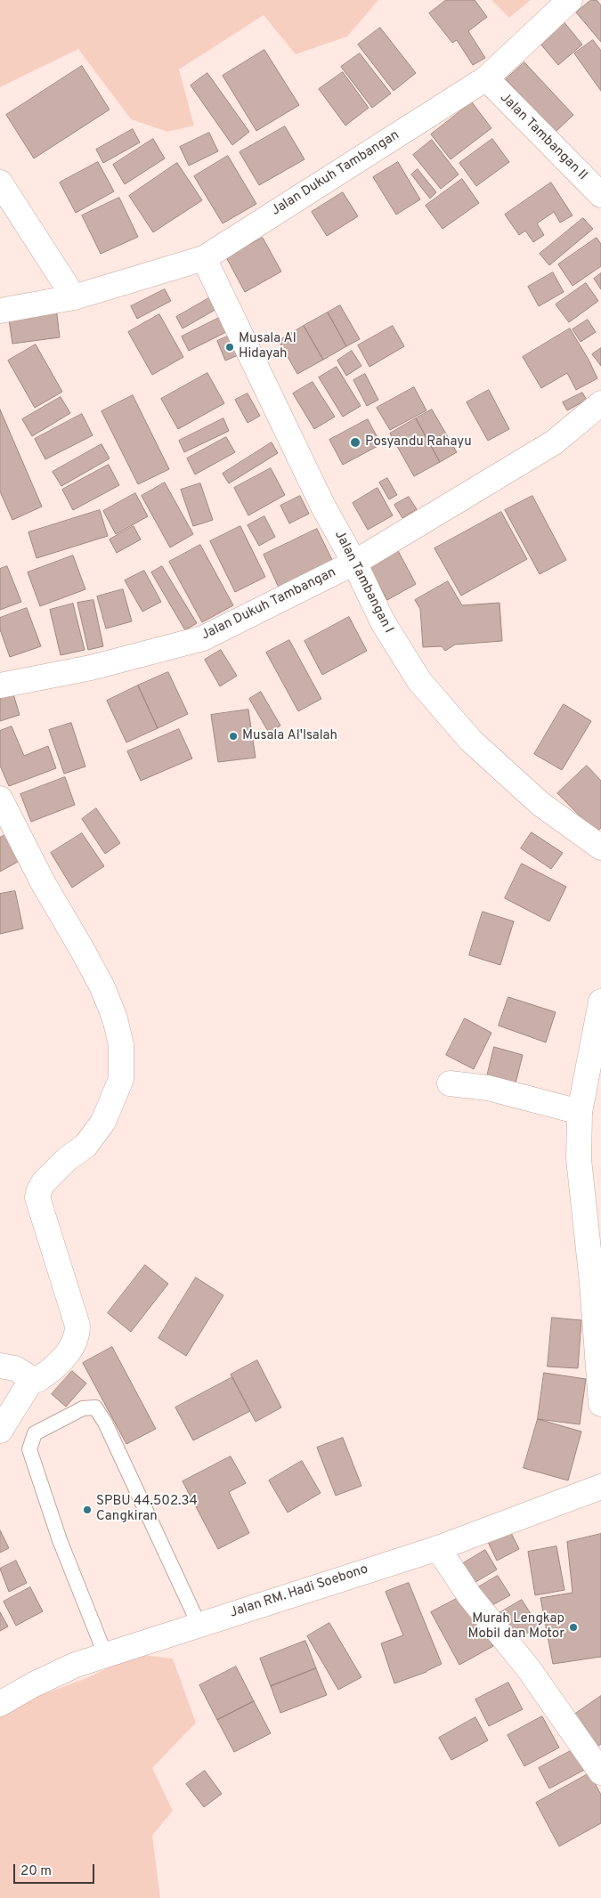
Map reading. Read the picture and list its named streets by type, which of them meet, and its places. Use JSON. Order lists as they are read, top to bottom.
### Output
{
  "streets": {
    "street": [
      "Jalan Tambangan II",
      "Jalan Dukuh Tambangan",
      "Jalan Tambangan I",
      "Jalan RM. Hadi Soebono"
    ]
  },
  "crossings": [
    ["Jalan Tambangan II", "Jalan Dukuh Tambangan"],
    ["Jalan Dukuh Tambangan", "Jalan Tambangan I"]
  ],
  "places": [
    "Musala Al Hidayah",
    "Posyandu Rahayu",
    "Musala Al'Isalah",
    "SPBU 44.502.34 Cangkiran",
    "Murah Lengkap Mobil dan Motor"
  ],
  "scale_bar": "20 m"
}
